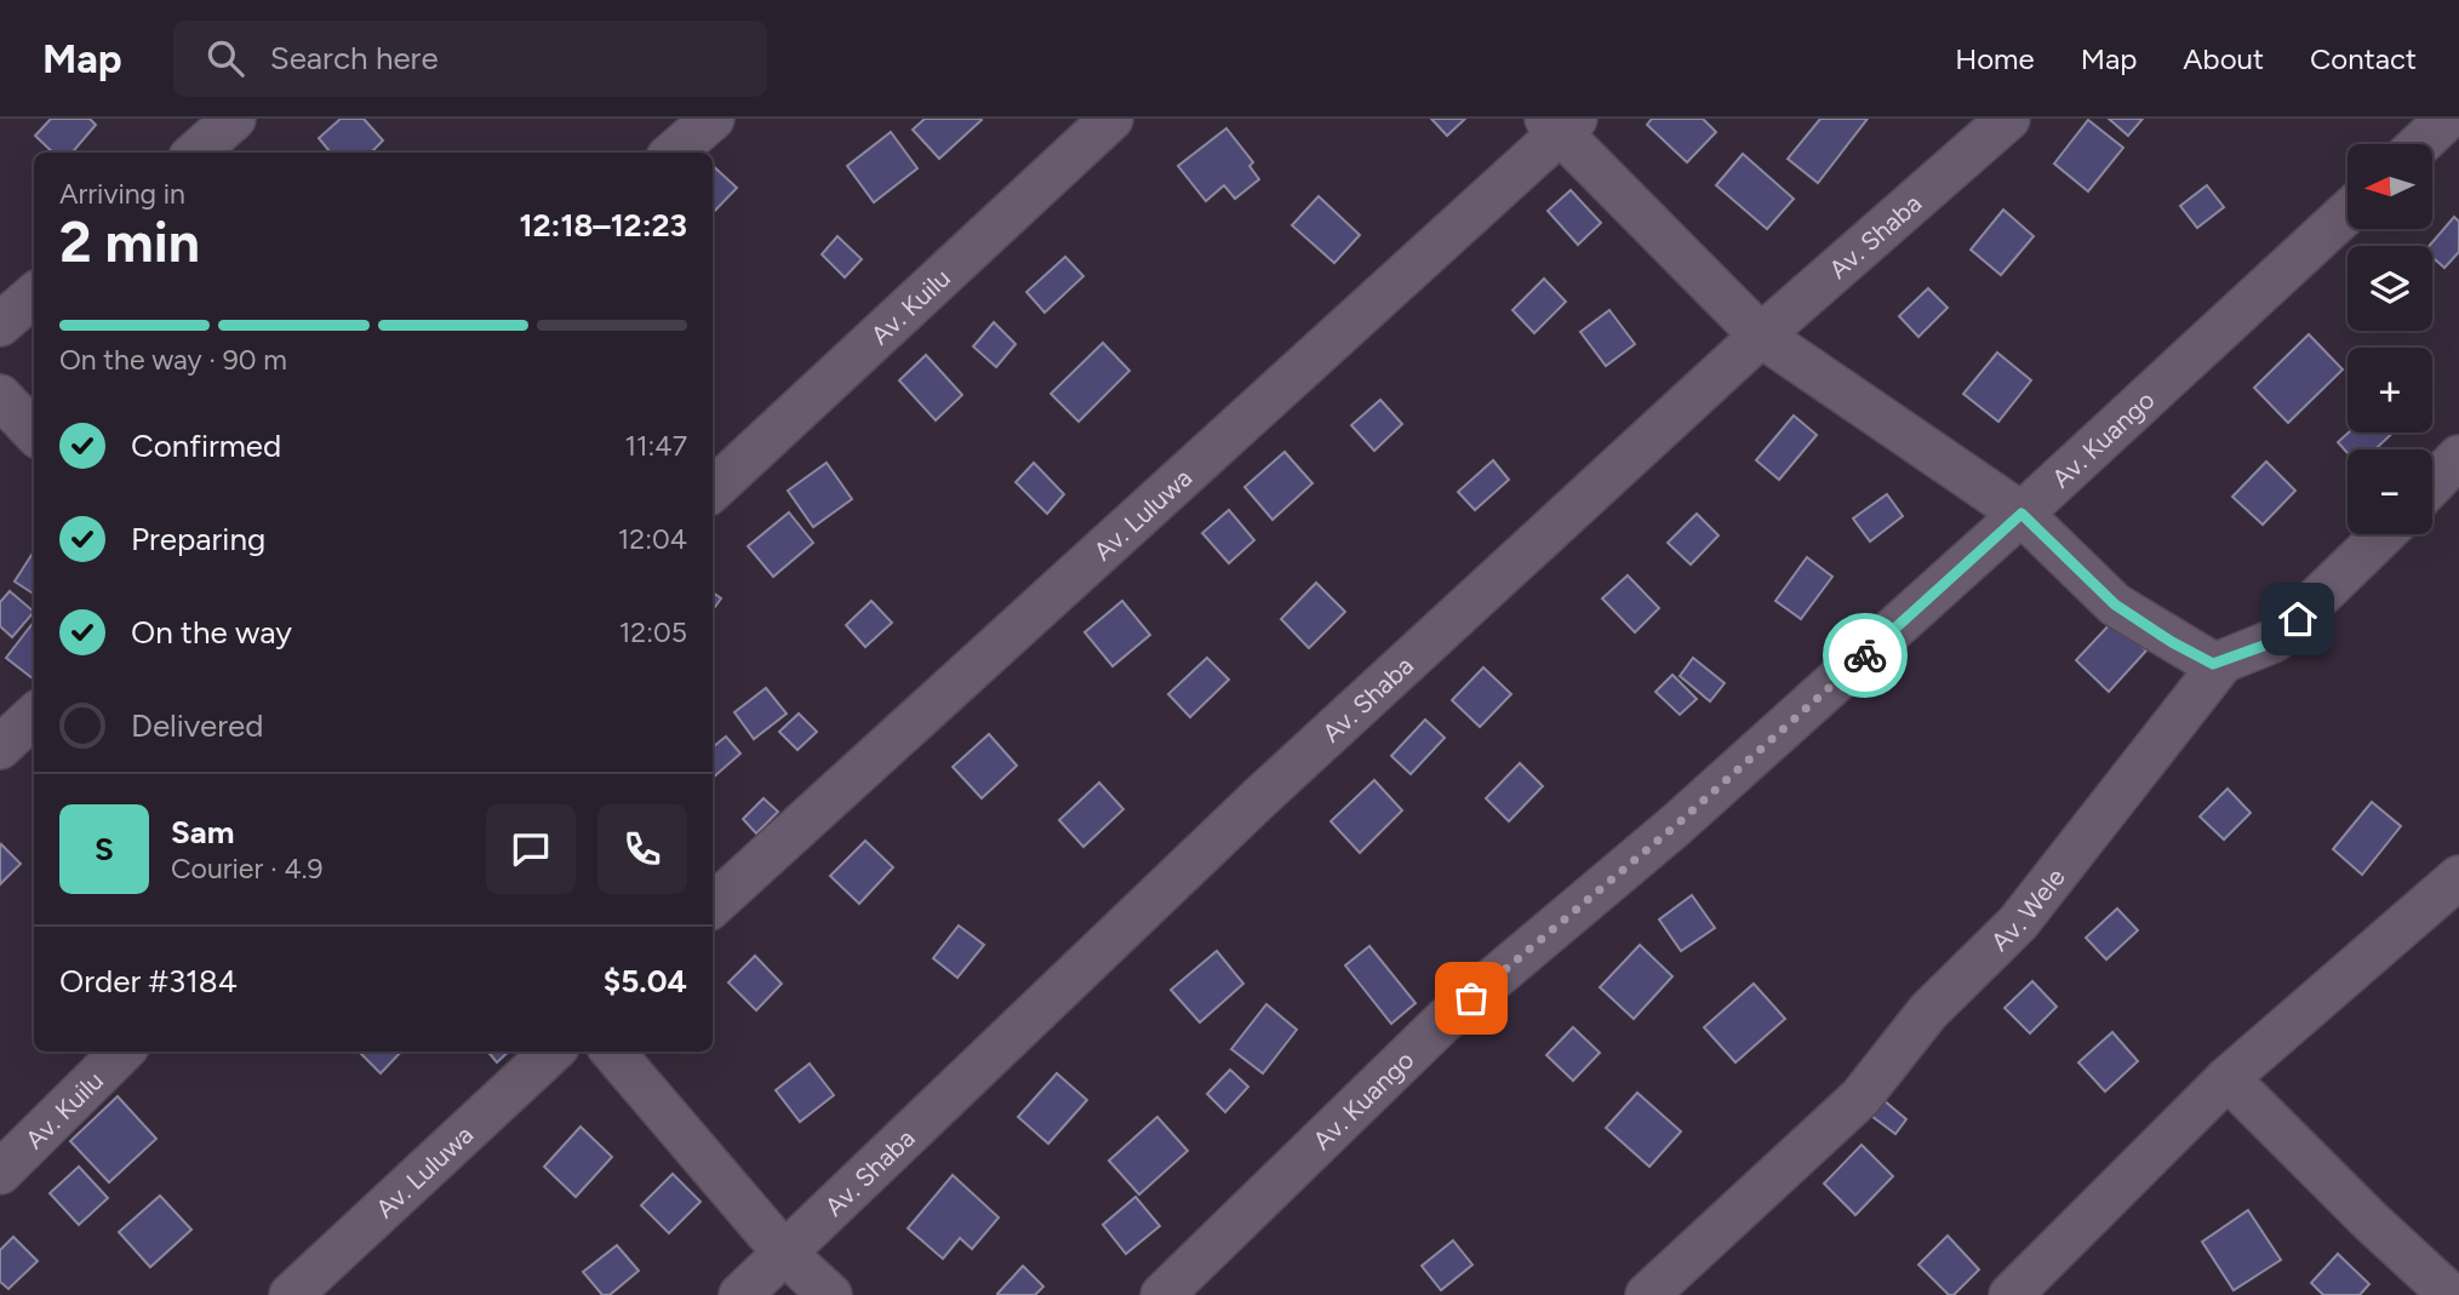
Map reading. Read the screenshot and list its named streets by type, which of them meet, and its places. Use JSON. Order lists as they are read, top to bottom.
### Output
{
  "streets": {
    "street": [
      "Av. Shaba",
      "Av. Kuilu",
      "Av. Kuango",
      "Av. Luluwa",
      "Av. Wele"
    ]
  },
  "north": "left",
  "page": {
    "header": "Map",
    "search": "Search here",
    "nav": [
      "Home",
      "Map",
      "About",
      "Contact"
    ],
    "map_buttons": ["+", "−"],
    "heading": ["2 min", "Arriving in", "12:18–12:23"],
    "panel": [
      "Sam",
      "Courier · 4.9",
      "Order #3184",
      "$5.04"
    ],
    "bar": "On the way · 90 m",
    "list": [
      ["Confirmed", "11:47"],
      ["Preparing", "12:04"],
      ["On the way", "12:05"],
      "Delivered"
    ],
    "round": "S"
  }
}
